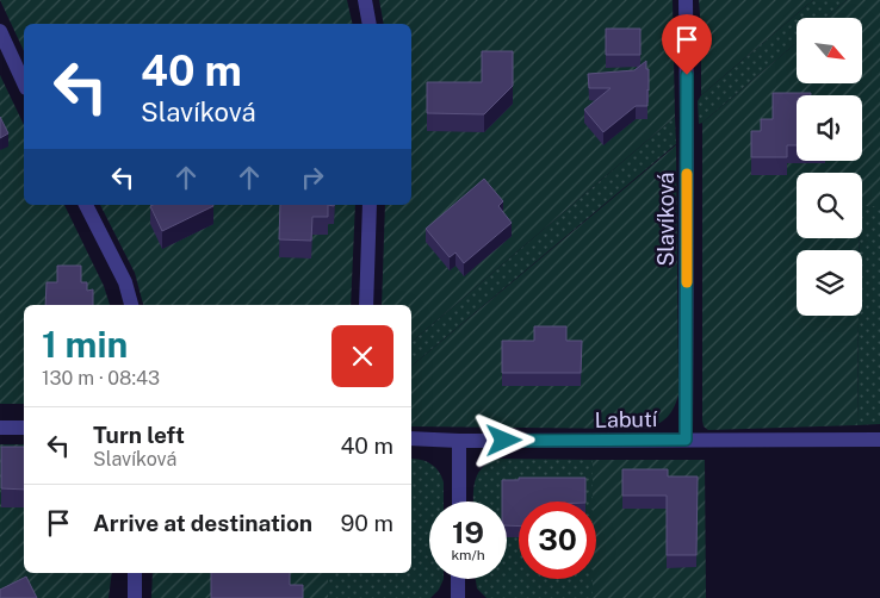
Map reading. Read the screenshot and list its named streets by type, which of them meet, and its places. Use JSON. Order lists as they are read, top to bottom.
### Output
{
  "streets": {
    "street": ["Slavíková", "Labutí"]
  },
  "crossings": [
    ["Slavíková", "Labutí"]
  ],
  "north": "bottom right",
  "page": {
    "turn": ["40 m", "Slavíková"],
    "heading": ["1 min", "130 m · 08:43"],
    "list": [
      {
        "name": "Turn left",
        "note": "Slavíková",
        "value": "40 m"
      },
      {
        "name": "Arrive at destination",
        "value": "90 m"
      }
    ],
    "speed": "19 km/h",
    "limit": "30"
  }
}
